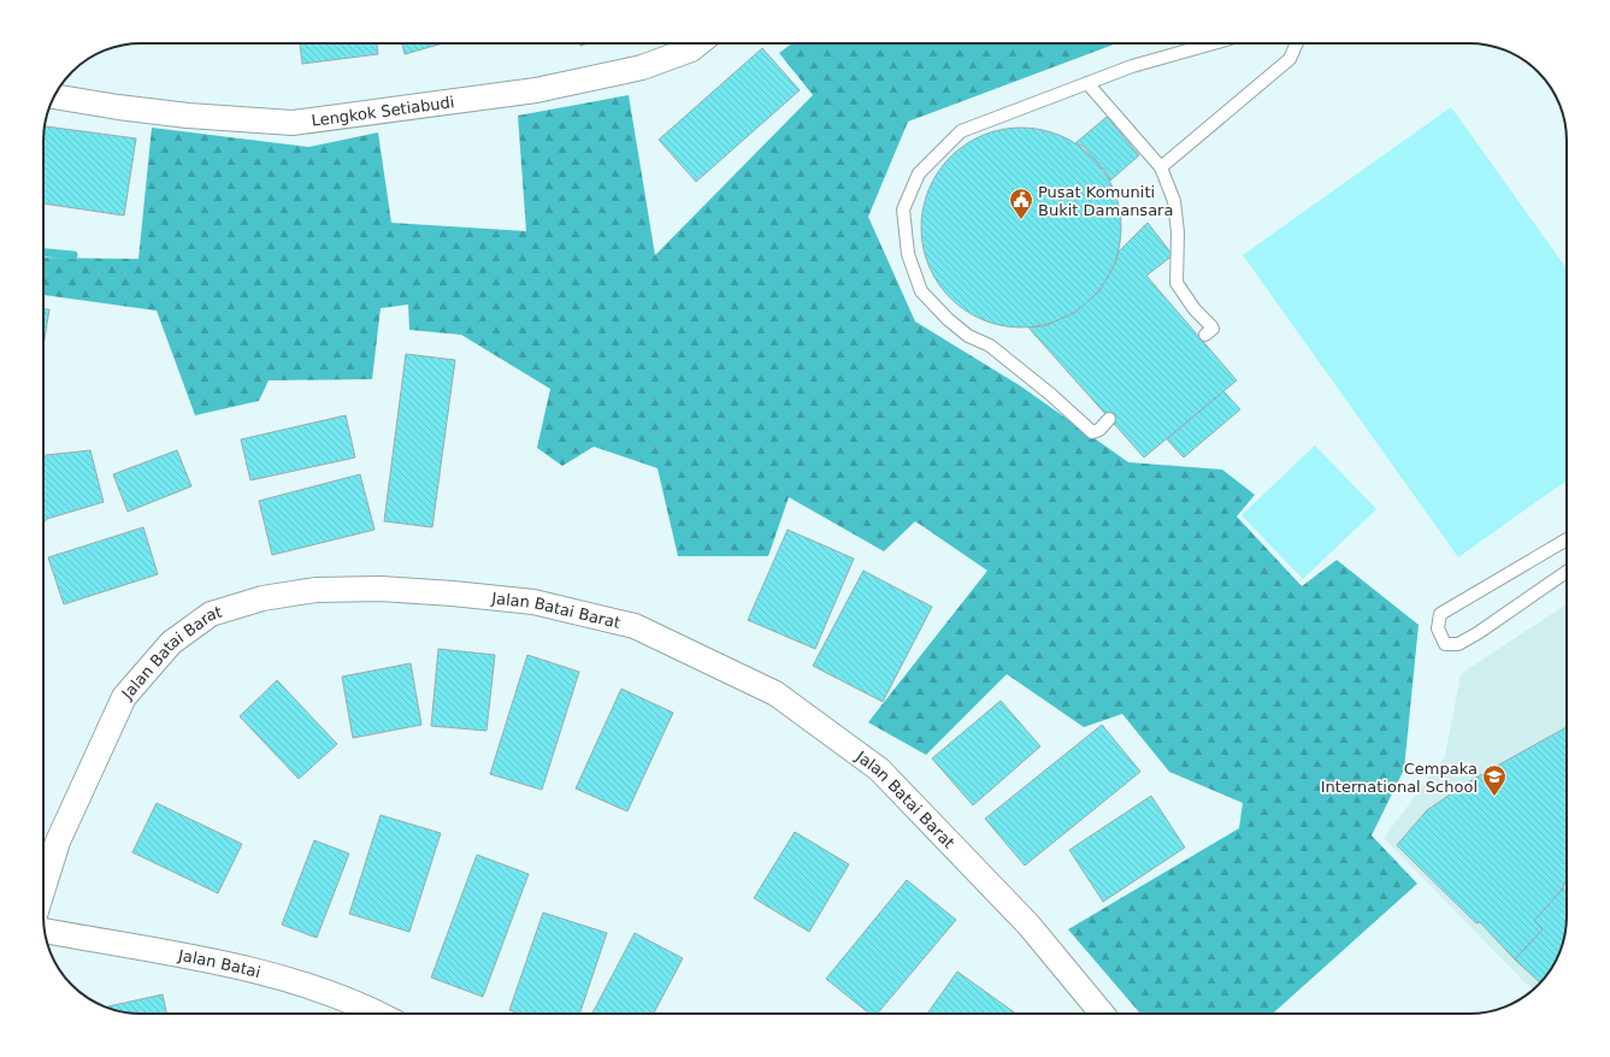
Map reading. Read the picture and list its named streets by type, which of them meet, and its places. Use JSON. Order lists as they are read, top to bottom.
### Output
{
  "streets": {
    "street": ["Lengkok Setiabudi", "Jalan Batai Barat", "Jalan Batai"]
  },
  "places": {
    "public building": ["Pusat Komuniti Bukit Damansara"],
    "school or university": ["Cempaka International School"]
  }
}
